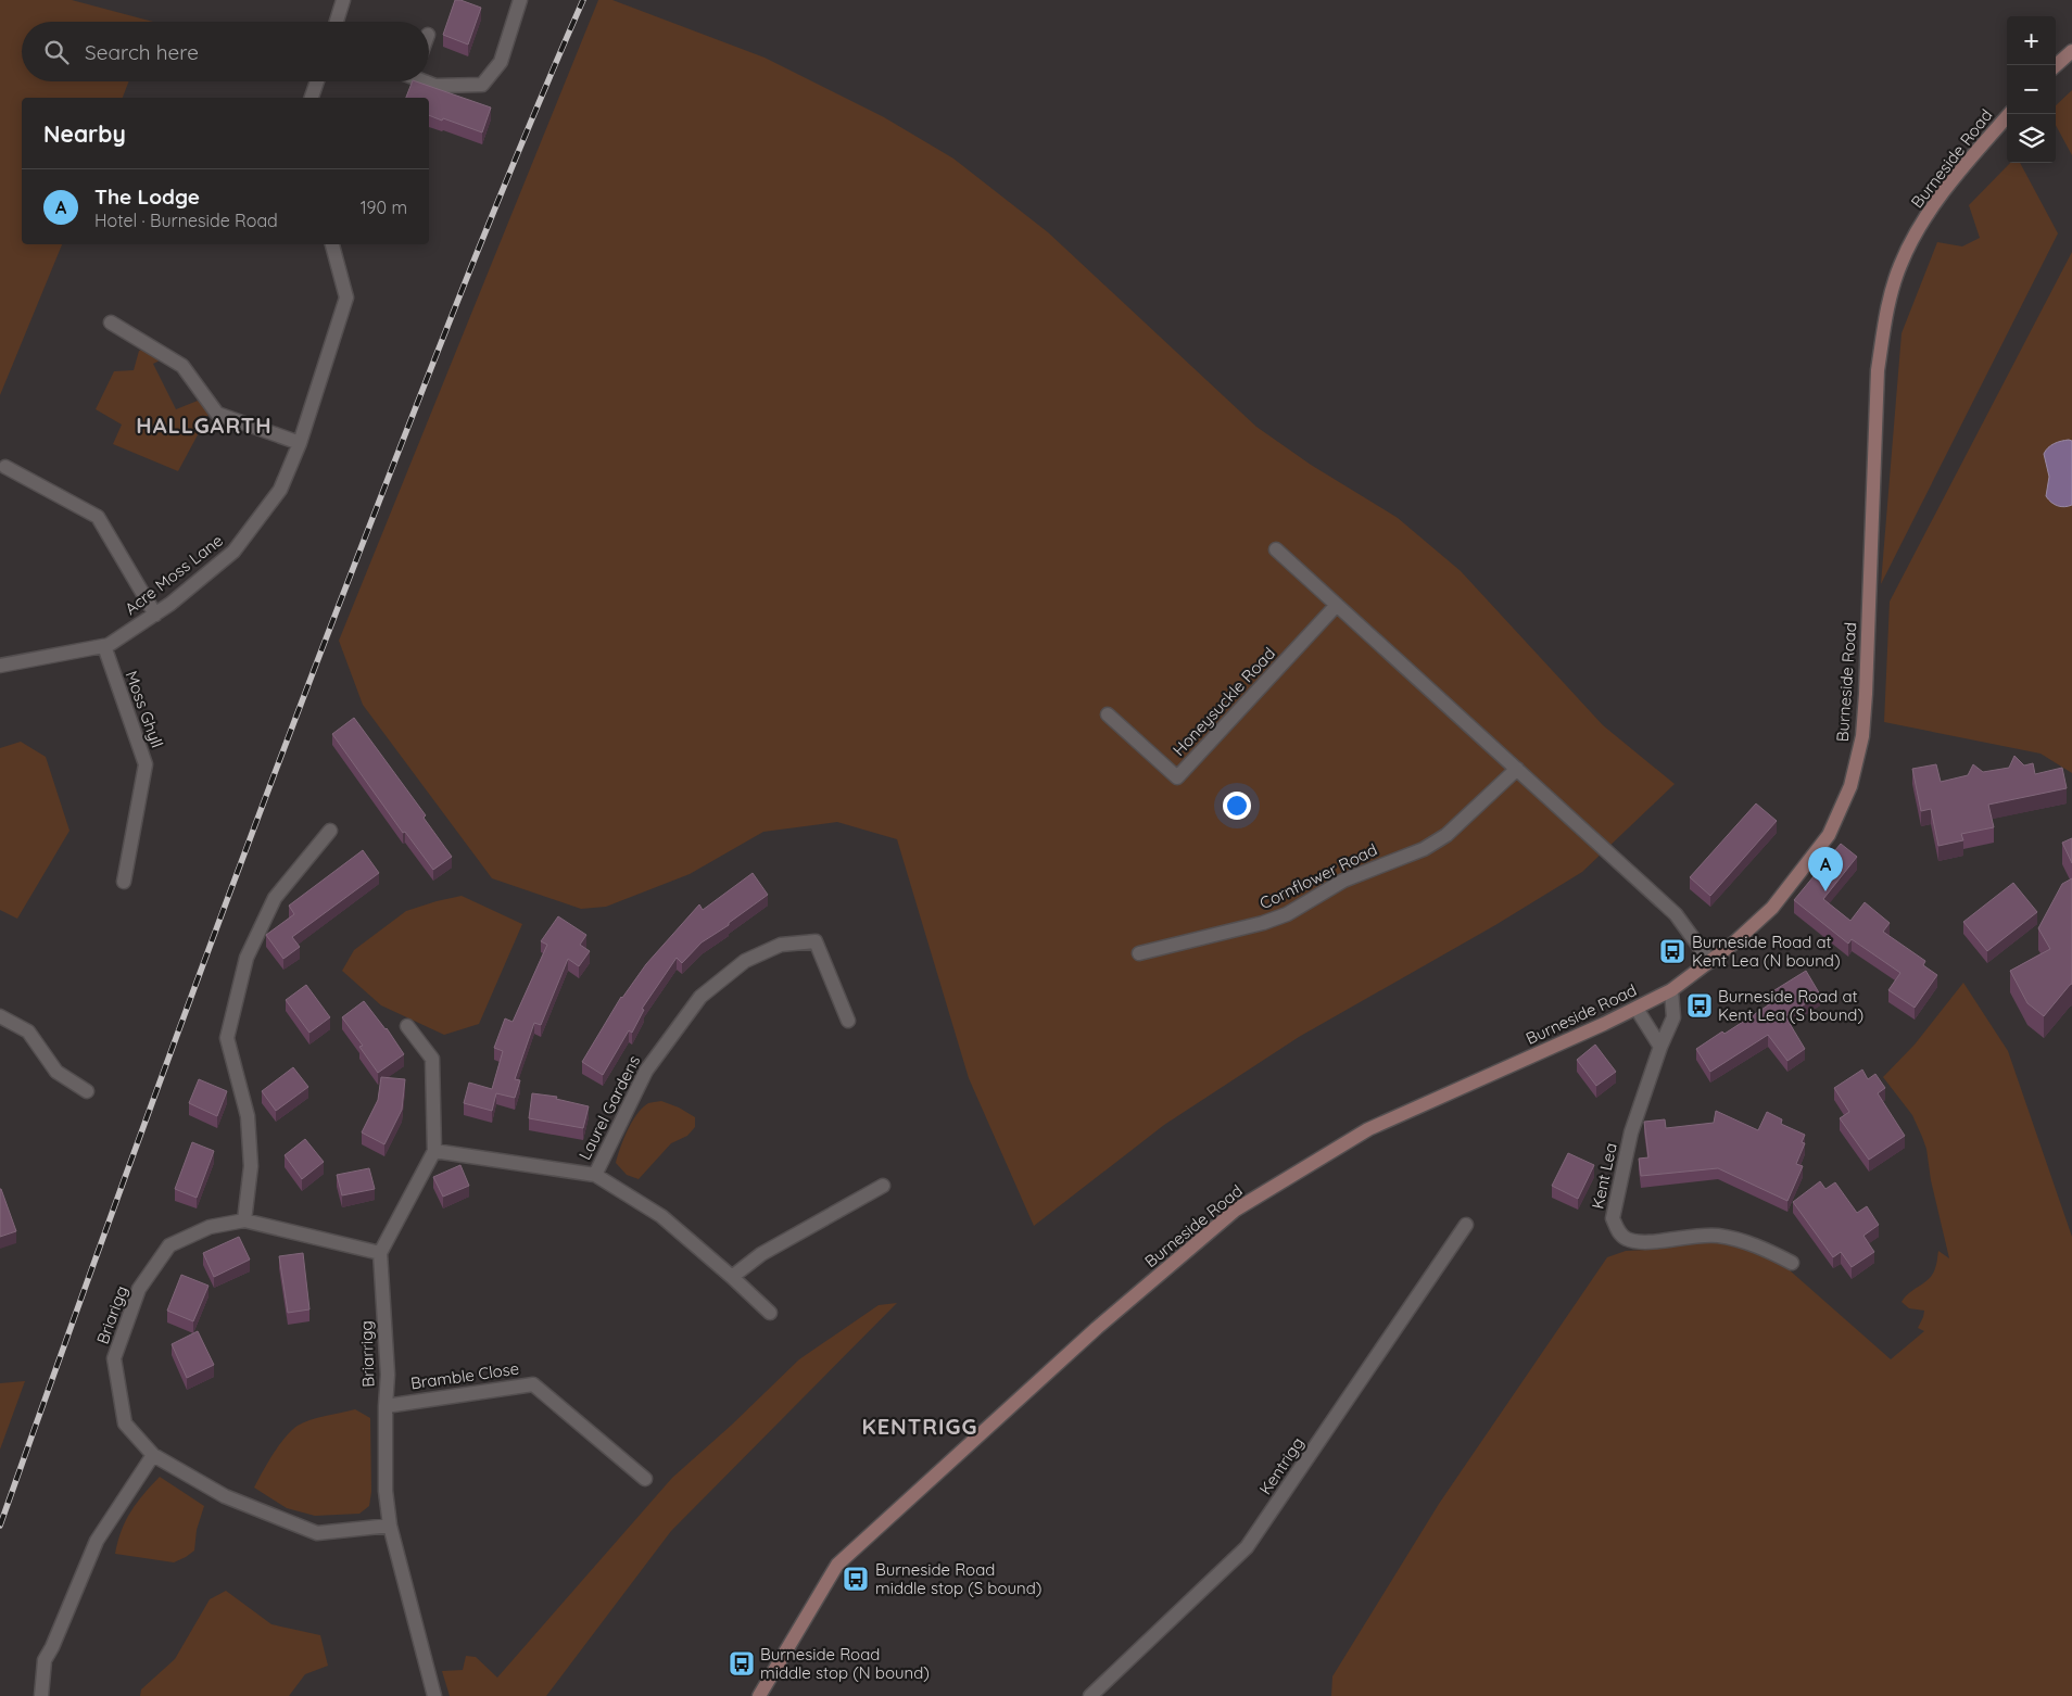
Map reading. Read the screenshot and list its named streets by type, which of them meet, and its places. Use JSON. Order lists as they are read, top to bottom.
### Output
{
  "streets": {
    "street": [
      "Burneside Road",
      "Acre Moss Lane",
      "Honeysuckle Road",
      "Moss Ghyll",
      "Cornflower Road",
      "Laurel Gardens",
      "Kent Lea",
      "Briarigg",
      "Briarrigg",
      "Bramble Close",
      "Kentrigg"
    ]
  },
  "crossings": [
    ["Burneside Road", "Kent Lea"],
    ["Acre Moss Lane", "Moss Ghyll"],
    ["Briarigg", "Briarrigg"],
    ["Briarrigg", "Bramble Close"]
  ],
  "districts": ["HALLGARTH", "KENTRIGG"],
  "places": {
    "bus stop": [
      "Burneside Road at Kent Lea (N bound)",
      "Burneside Road at Kent Lea (S bound)",
      "Burneside Road middle stop (S bound)",
      "Burneside Road middle stop (N bound)"
    ]
  },
  "page": {
    "map_buttons": ["+", "−"],
    "search": "Search here",
    "heading": "Nearby",
    "list": [
      {
        "mark": "A",
        "name": "The Lodge",
        "note": "Hotel · Burneside Road",
        "value": "190 m"
      }
    ],
    "pins": "A"
  }
}
